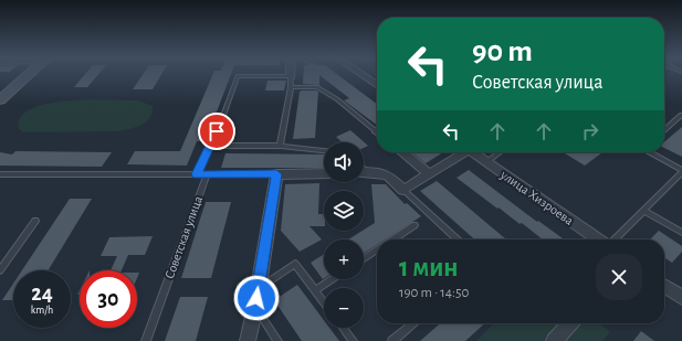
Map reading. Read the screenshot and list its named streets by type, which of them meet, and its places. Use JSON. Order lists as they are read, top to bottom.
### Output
{
  "streets": {
    "street": ["улица Хизроева"],
    "lane": ["Советская улица"]
  },
  "page": {
    "turn": ["90 m", "Советская улица"],
    "map_buttons": ["+", "−"],
    "heading": ["1 мин", "190 m · 14:50"],
    "speed": "24 km/h",
    "limit": "30"
  }
}
